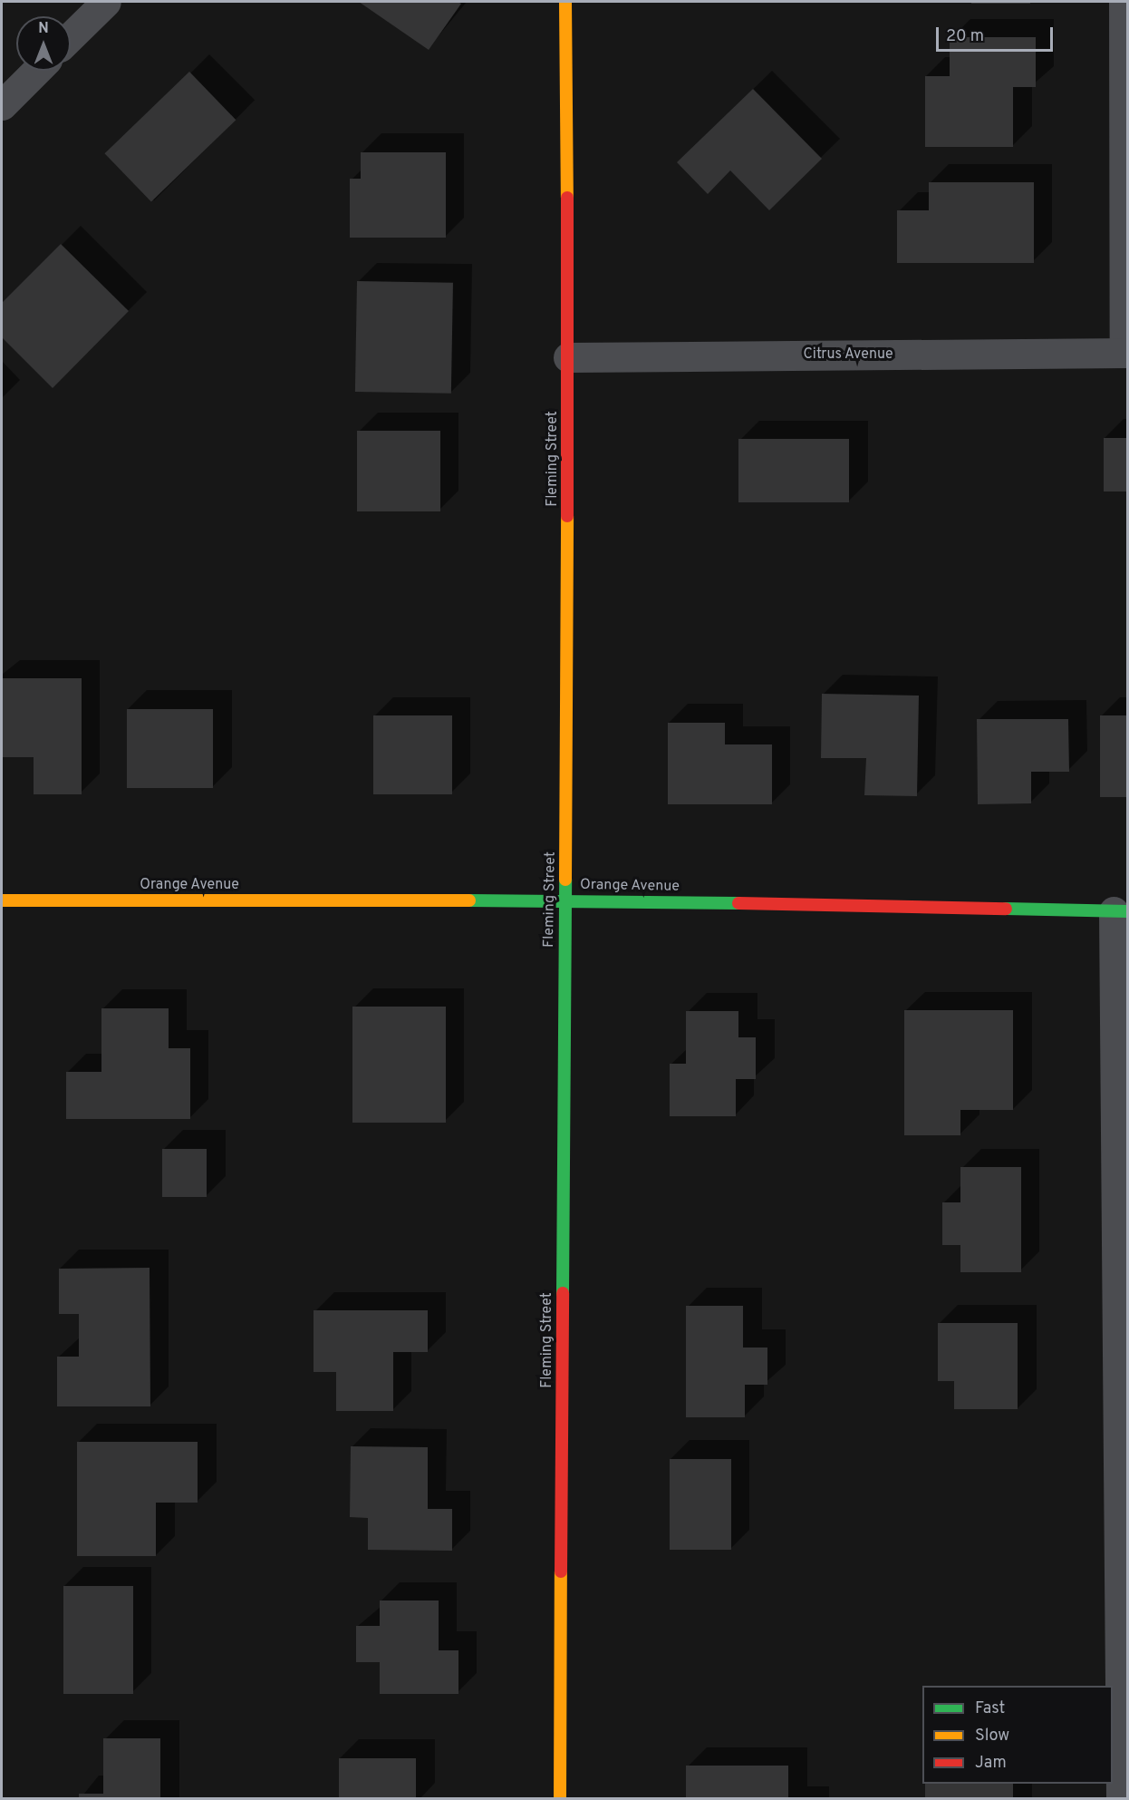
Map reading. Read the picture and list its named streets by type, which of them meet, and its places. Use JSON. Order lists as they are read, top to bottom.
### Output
{
  "streets": {
    "street": ["Citrus Avenue", "Fleming Street", "Orange Avenue"]
  },
  "crossings": [
    ["Citrus Avenue", "Fleming Street"],
    ["Fleming Street", "Orange Avenue"]
  ],
  "legend": ["Fast", "Slow", "Jam"],
  "scale_bar": "20 m",
  "north": "top"
}
